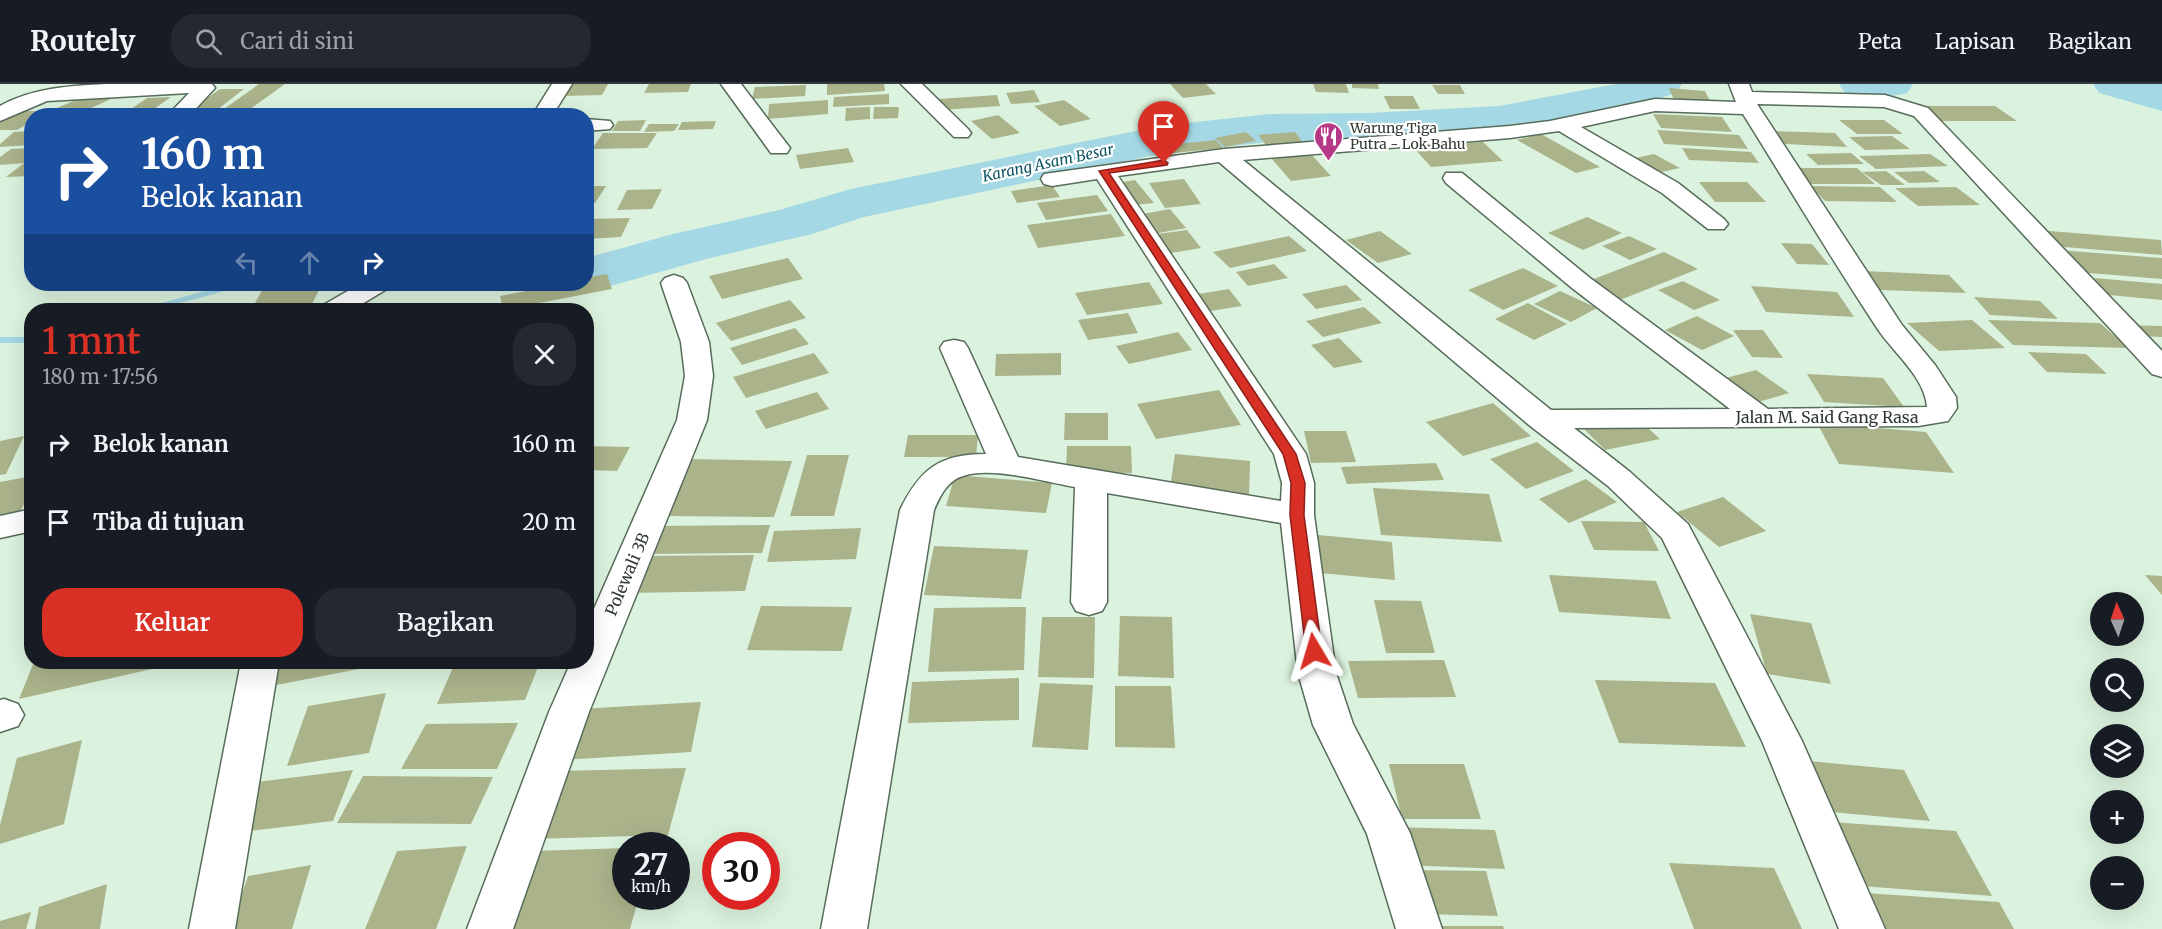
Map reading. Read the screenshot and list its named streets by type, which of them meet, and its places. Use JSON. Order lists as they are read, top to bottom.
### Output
{
  "streets": {
    "street": ["Jalan M. Said Gang Rasa", "Polewali 3B"]
  },
  "water": ["Karang Asam Besar"],
  "places": {
    "restaurant": ["Warung Tiga Putra - Lok Bahu"]
  },
  "north": "top",
  "page": {
    "header": "Routely",
    "search": "Cari di sini",
    "nav": ["Peta", "Lapisan", "Bagikan"],
    "turn": ["160 m", "Belok kanan"],
    "heading": ["1 mnt", "180 m · 17:56"],
    "list": [
      {
        "name": "Belok kanan",
        "value": "160 m"
      },
      {
        "name": "Tiba di tujuan",
        "value": "20 m"
      }
    ],
    "buttons": ["Keluar", "Bagikan"],
    "map_buttons": ["+", "−"],
    "speed": "27 km/h",
    "limit": "30"
  }
}
